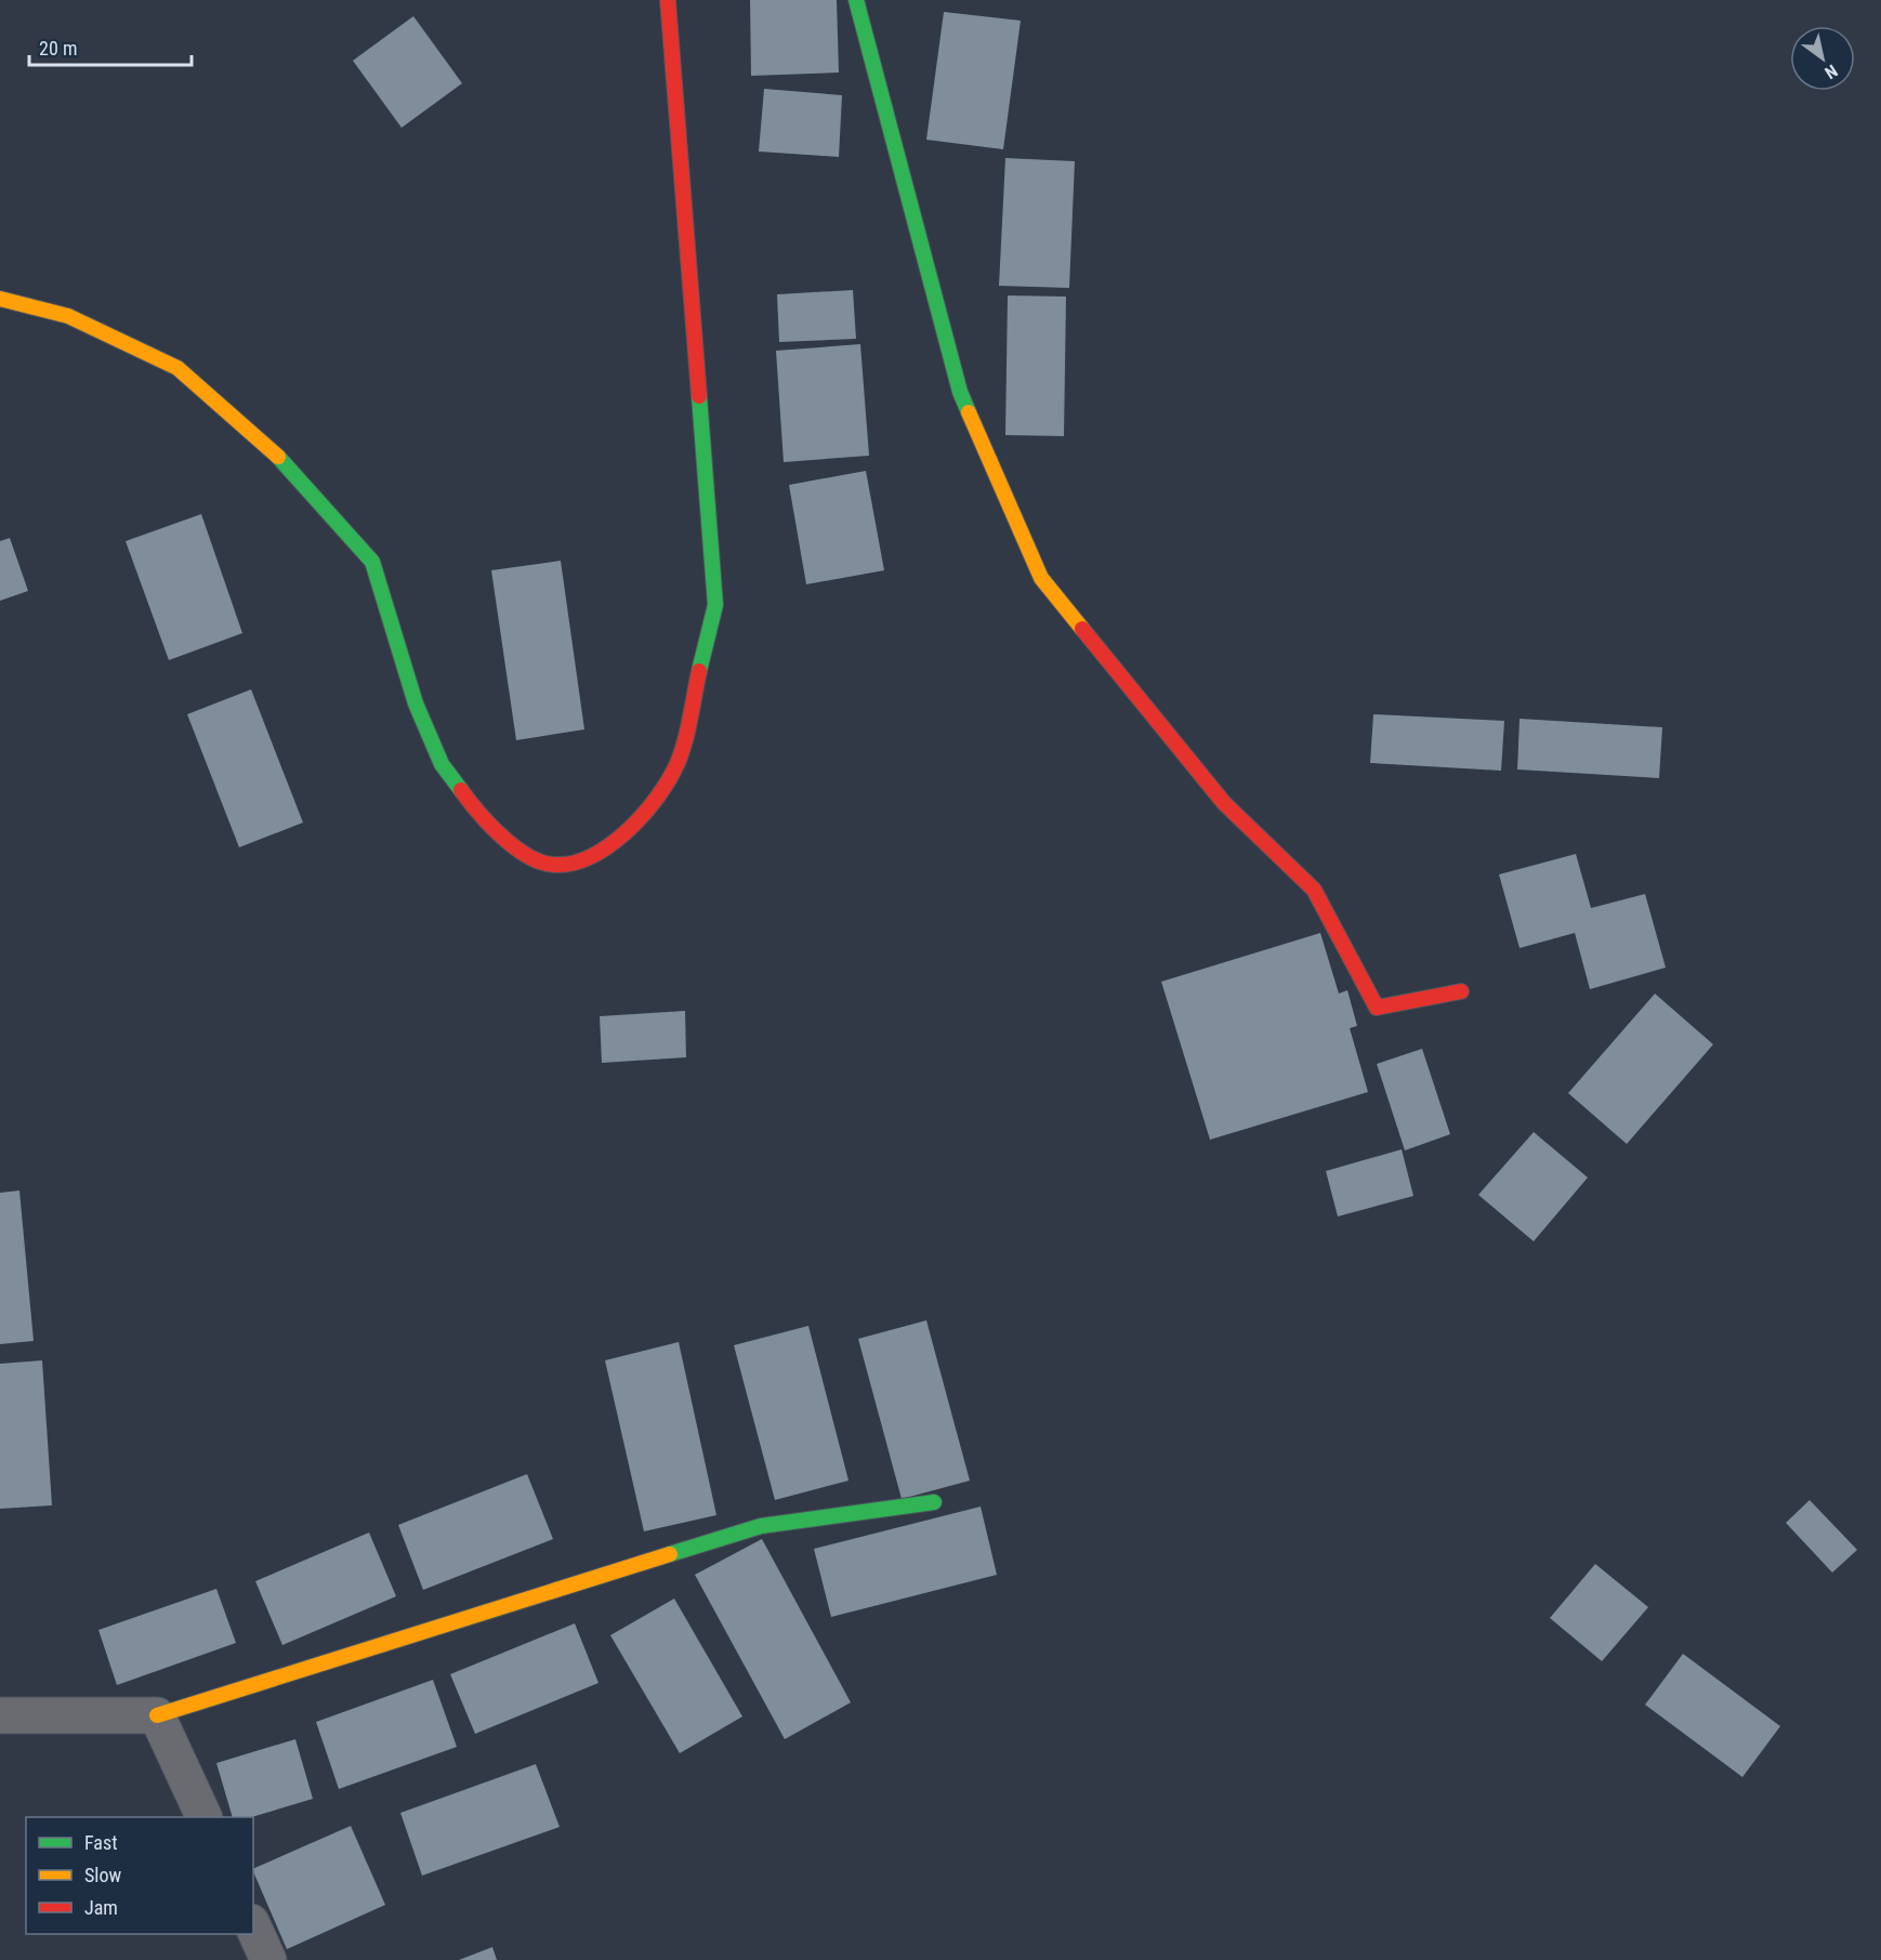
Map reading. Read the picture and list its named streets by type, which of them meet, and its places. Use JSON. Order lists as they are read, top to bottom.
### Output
{
  "legend": ["Fast", "Slow", "Jam"],
  "scale_bar": "20 m",
  "north": "bottom right"
}
